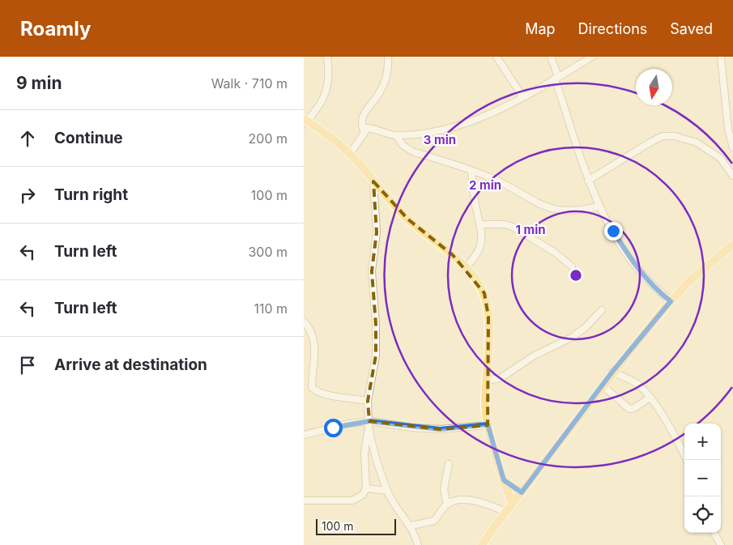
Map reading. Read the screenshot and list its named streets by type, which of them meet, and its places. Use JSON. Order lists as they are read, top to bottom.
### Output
{
  "scale_bar": "100 m",
  "north": "bottom",
  "page": {
    "header": "Roamly",
    "nav": ["Map", "Directions", "Saved"],
    "heading": ["9 min", "Walk · 710 m"],
    "list": [
      ["Continue", "200 m"],
      ["Turn right", "100 m"],
      ["Turn left", "300 m"],
      ["Turn left", "110 m"],
      "Arrive at destination"
    ],
    "map_buttons": ["+", "−"],
    "scale": "100 m"
  },
  "rings": ["3 min", "2 min", "1 min"]
}
